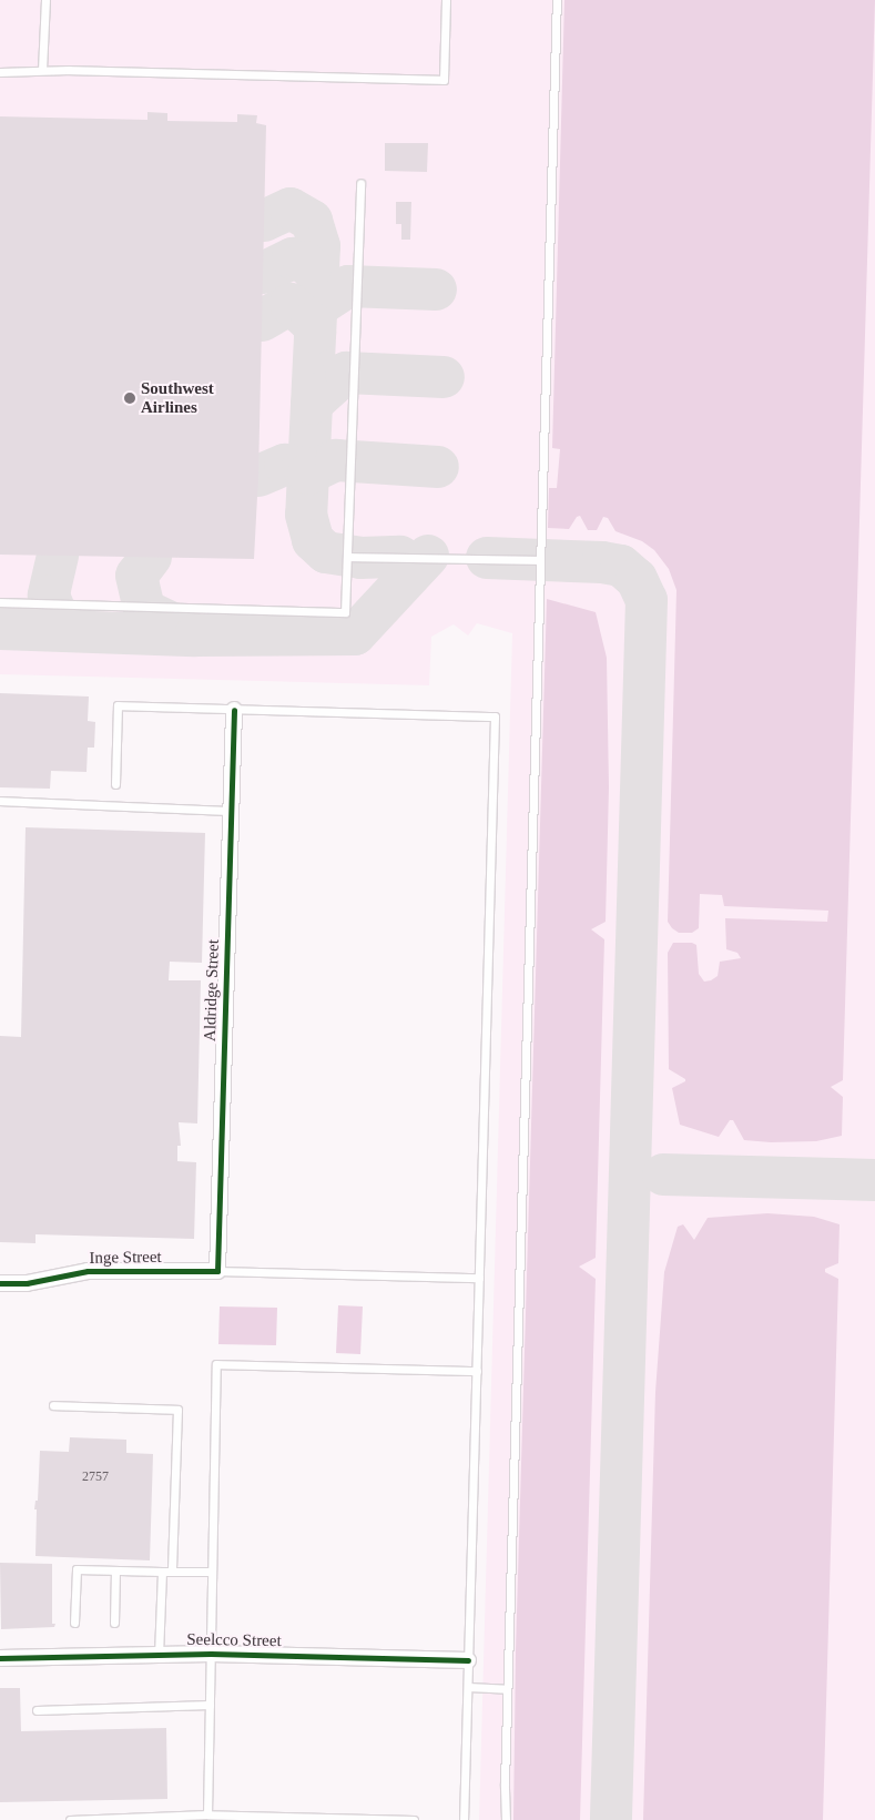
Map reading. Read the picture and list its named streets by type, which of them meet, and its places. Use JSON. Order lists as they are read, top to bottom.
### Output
{
  "streets": {
    "street": ["Aldridge Street", "Inge Street", "Seelcco Street"]
  },
  "crossings": [
    ["Aldridge Street", "Inge Street"]
  ],
  "places": ["Southwest Airlines"],
  "house_numbers": ["2757"]
}
